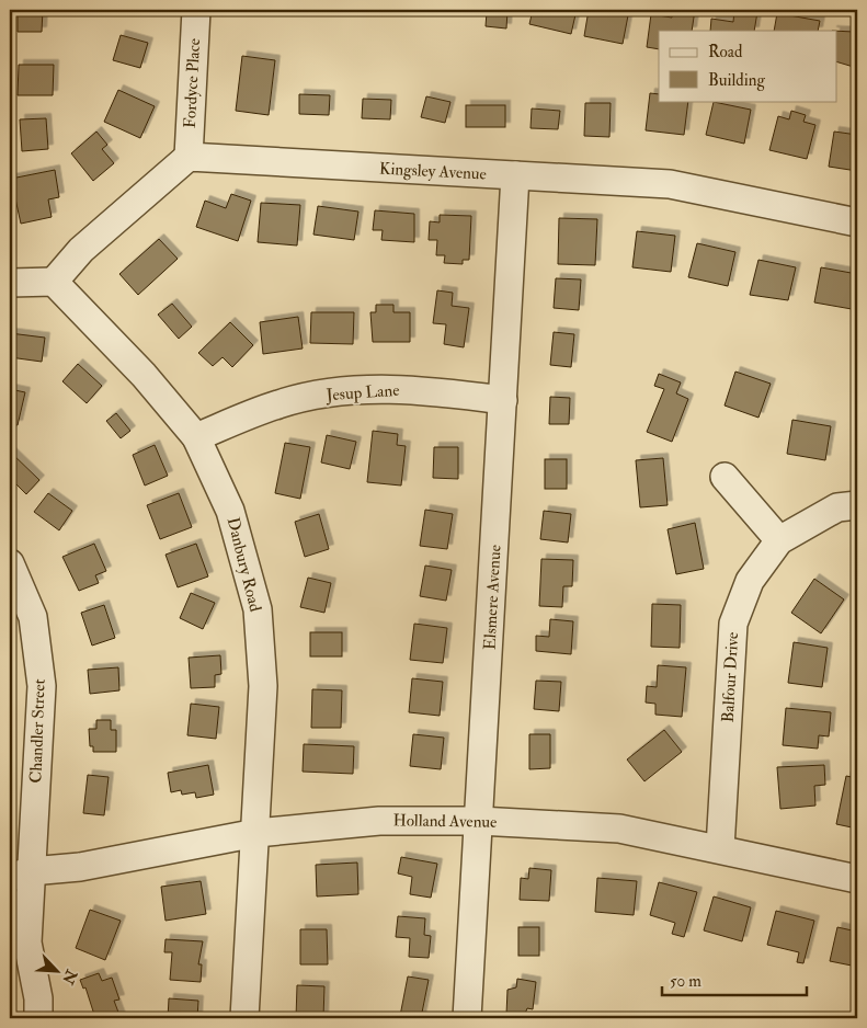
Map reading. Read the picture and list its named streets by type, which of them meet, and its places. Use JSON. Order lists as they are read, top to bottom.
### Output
{
  "streets": {
    "street": [
      "Fordyce Place",
      "Kingsley Avenue",
      "Jesup Lane",
      "Danbury Road",
      "Elsmere Avenue",
      "Balfour Drive",
      "Chandler Street",
      "Holland Avenue"
    ]
  },
  "crossings": [
    ["Fordyce Place", "Kingsley Avenue"],
    ["Kingsley Avenue", "Elsmere Avenue"],
    ["Jesup Lane", "Danbury Road"],
    ["Jesup Lane", "Elsmere Avenue"],
    ["Danbury Road", "Holland Avenue"],
    ["Elsmere Avenue", "Holland Avenue"],
    ["Balfour Drive", "Holland Avenue"],
    ["Chandler Street", "Holland Avenue"]
  ],
  "legend": ["Road", "Building"],
  "scale_bar": "50 m",
  "north": "bottom right"
}
